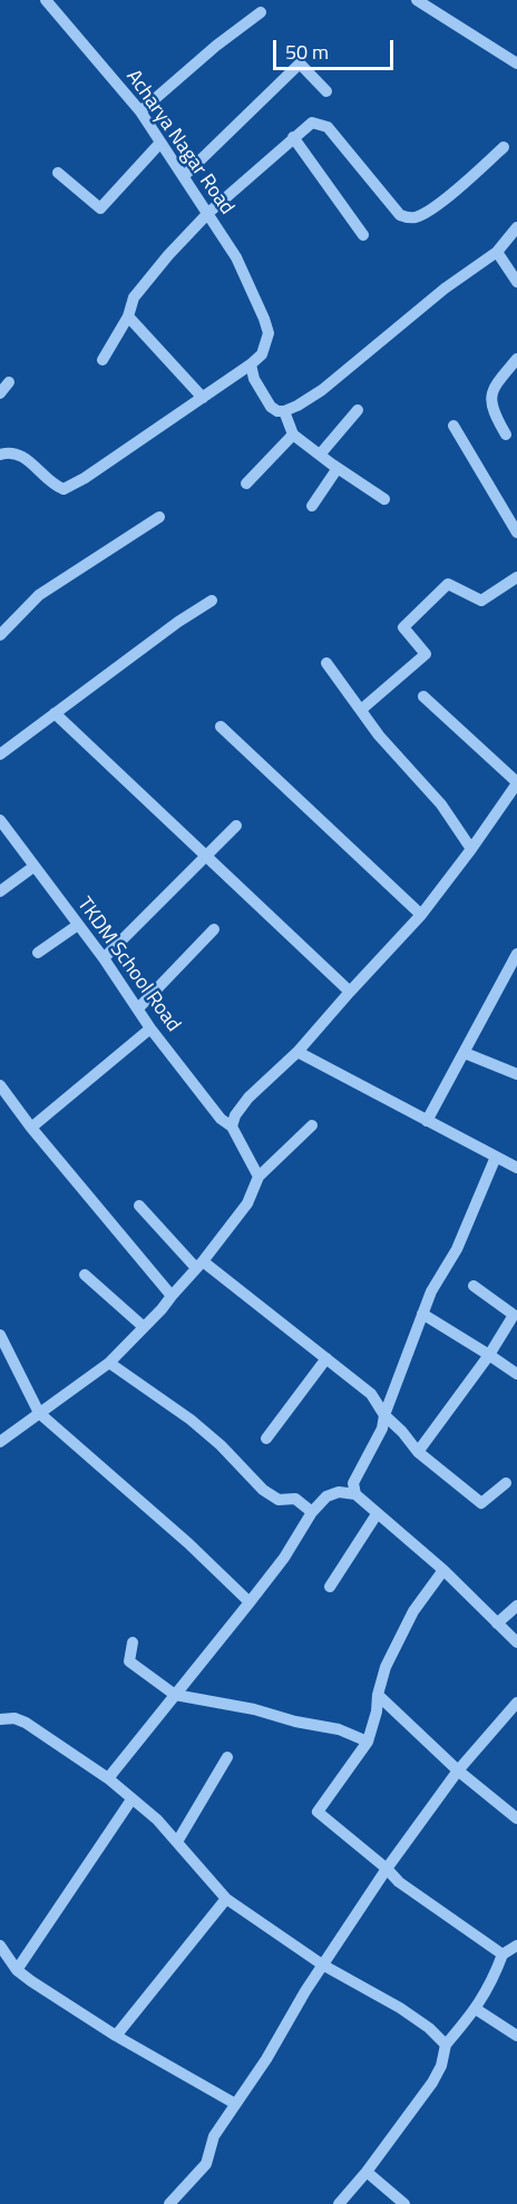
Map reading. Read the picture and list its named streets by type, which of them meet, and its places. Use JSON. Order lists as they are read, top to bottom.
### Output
{
  "streets": {
    "street": ["Acharya Nagar Road", "TKDM School Road"]
  },
  "scale_bar": "50 m"
}
